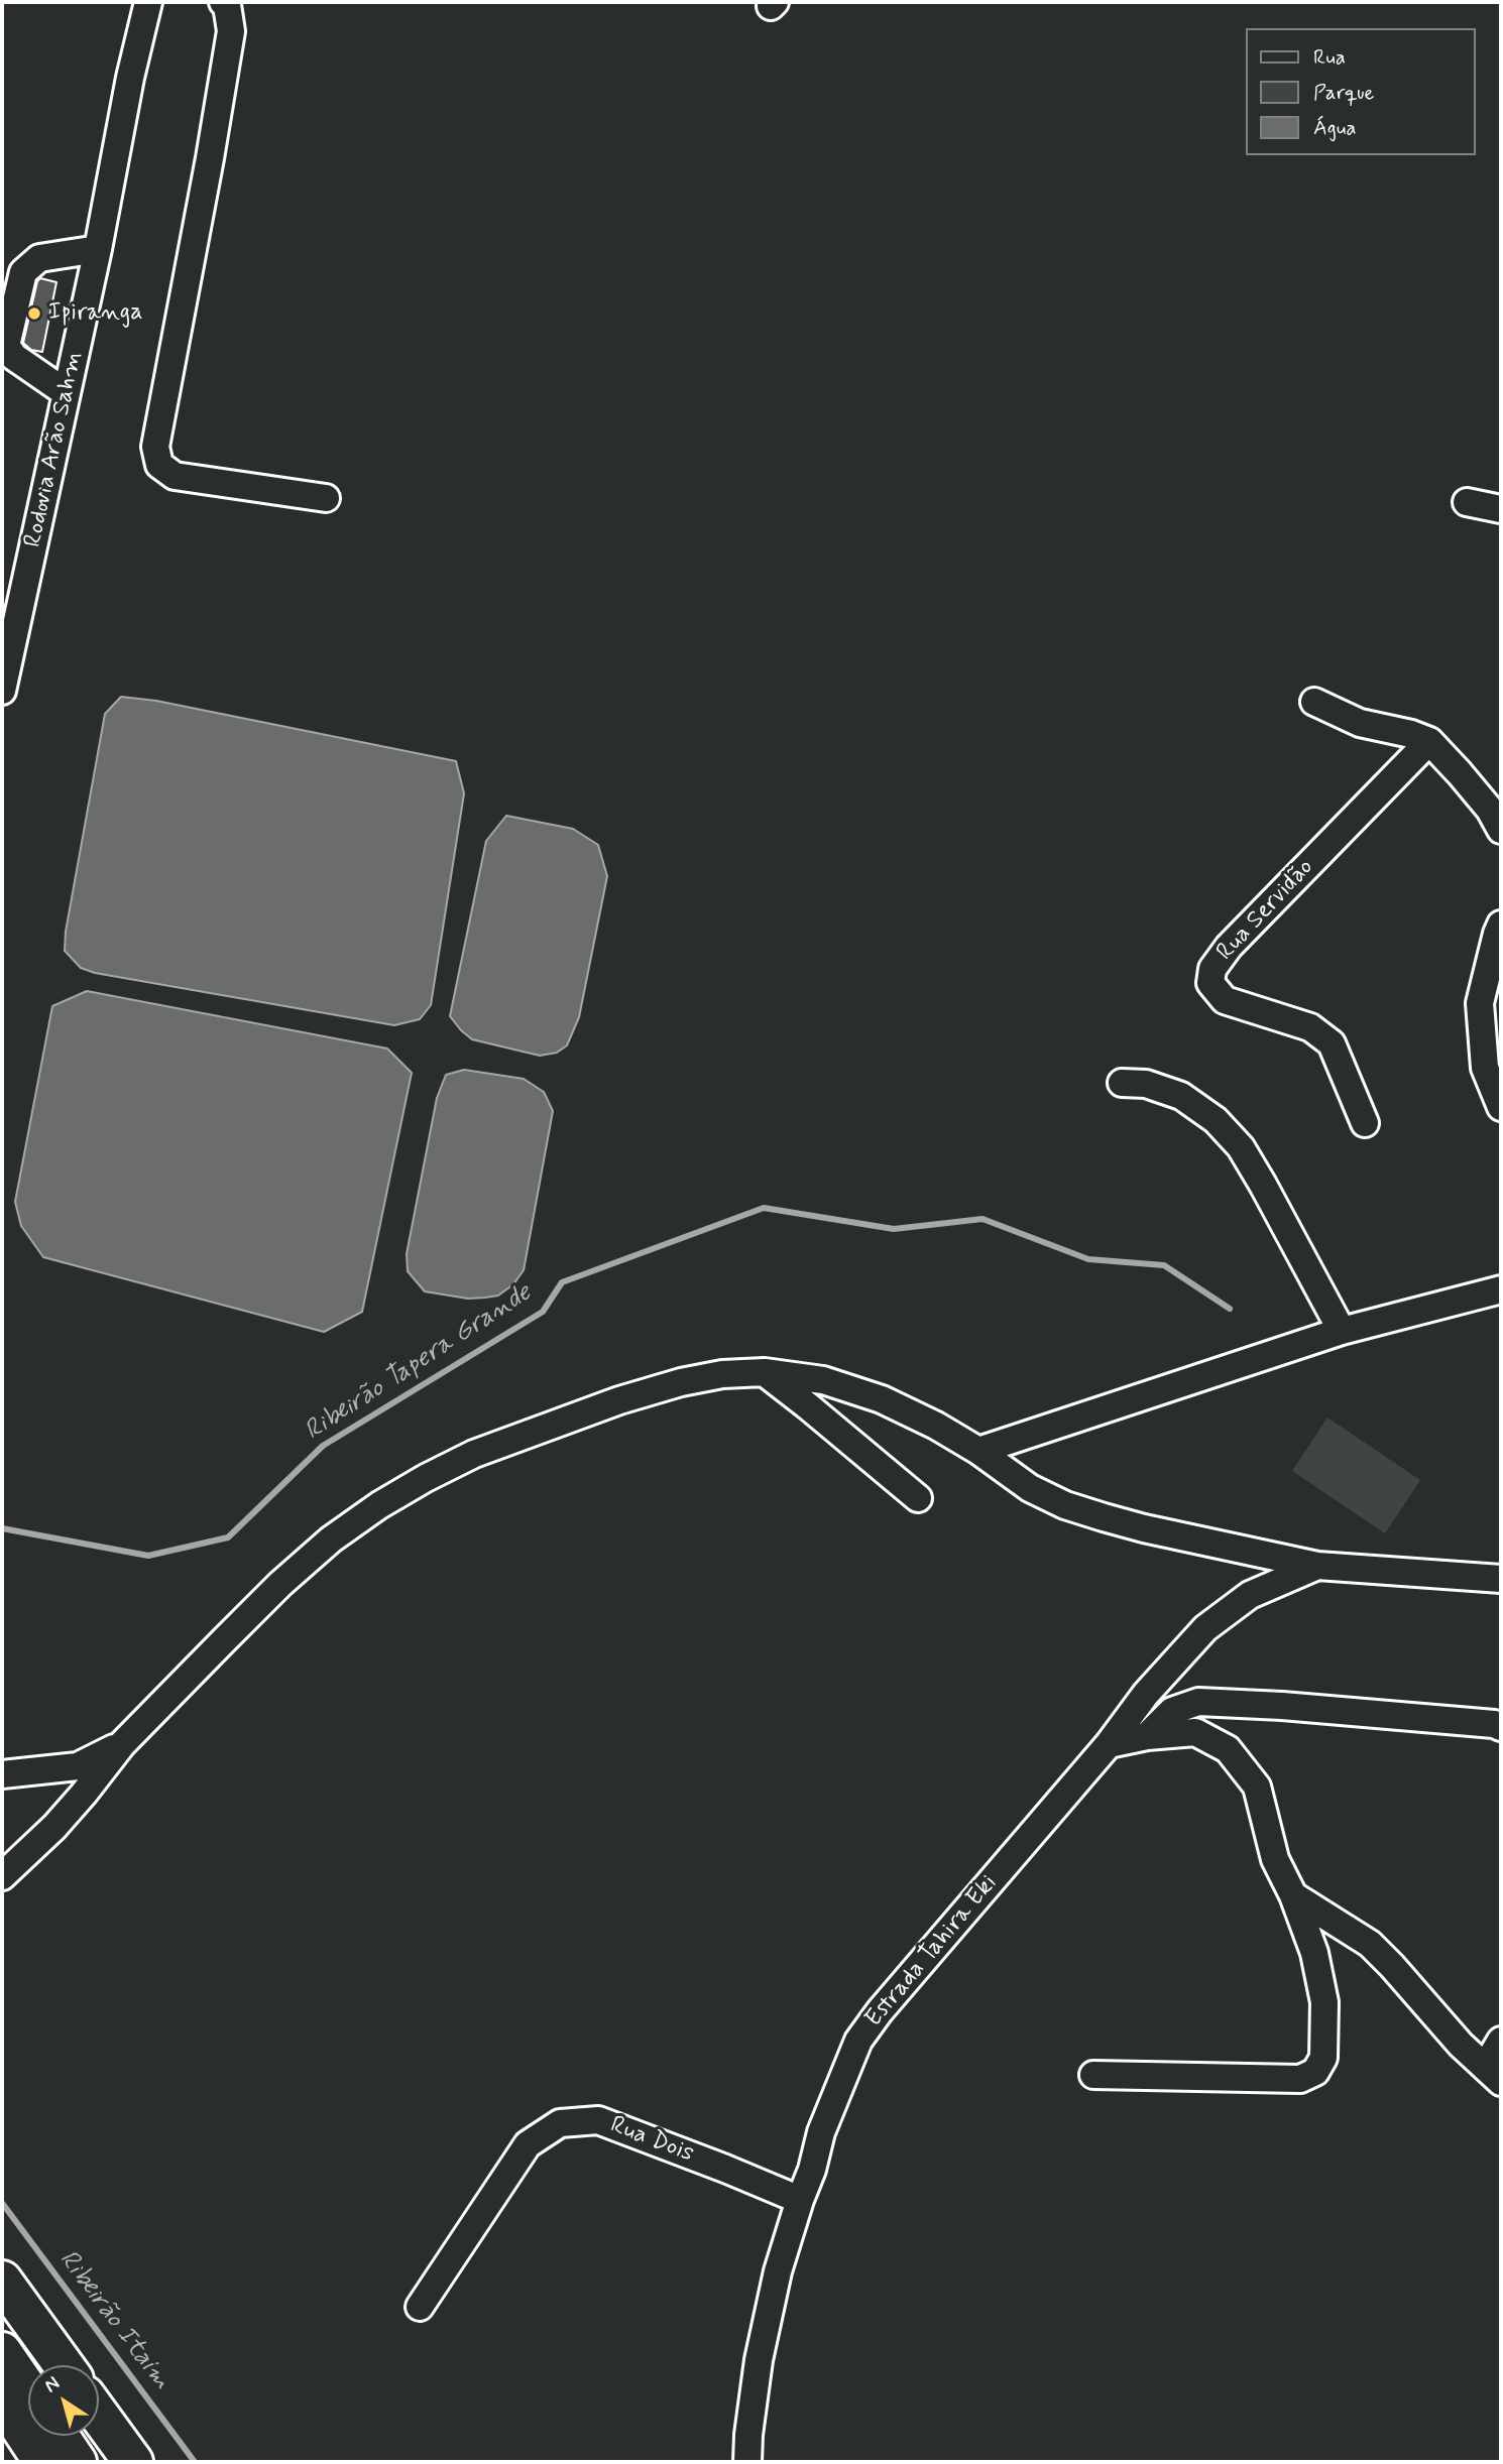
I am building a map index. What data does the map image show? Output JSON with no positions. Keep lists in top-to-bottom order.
{
  "streets": {
    "street": [
      "Rodovia Arão Sahm",
      "Rua Servidão",
      "Estrada Tahira Eki",
      "Rua Dois"
    ]
  },
  "crossings": [
    ["Estrada Tahira Eki", "Rua Dois"]
  ],
  "water": ["Ribeirão Tapera Grande", "Ribeirão Itaim"],
  "places": ["Ipiranga"],
  "legend": ["Rua", "Parque", "Água"],
  "north": "top left"
}
